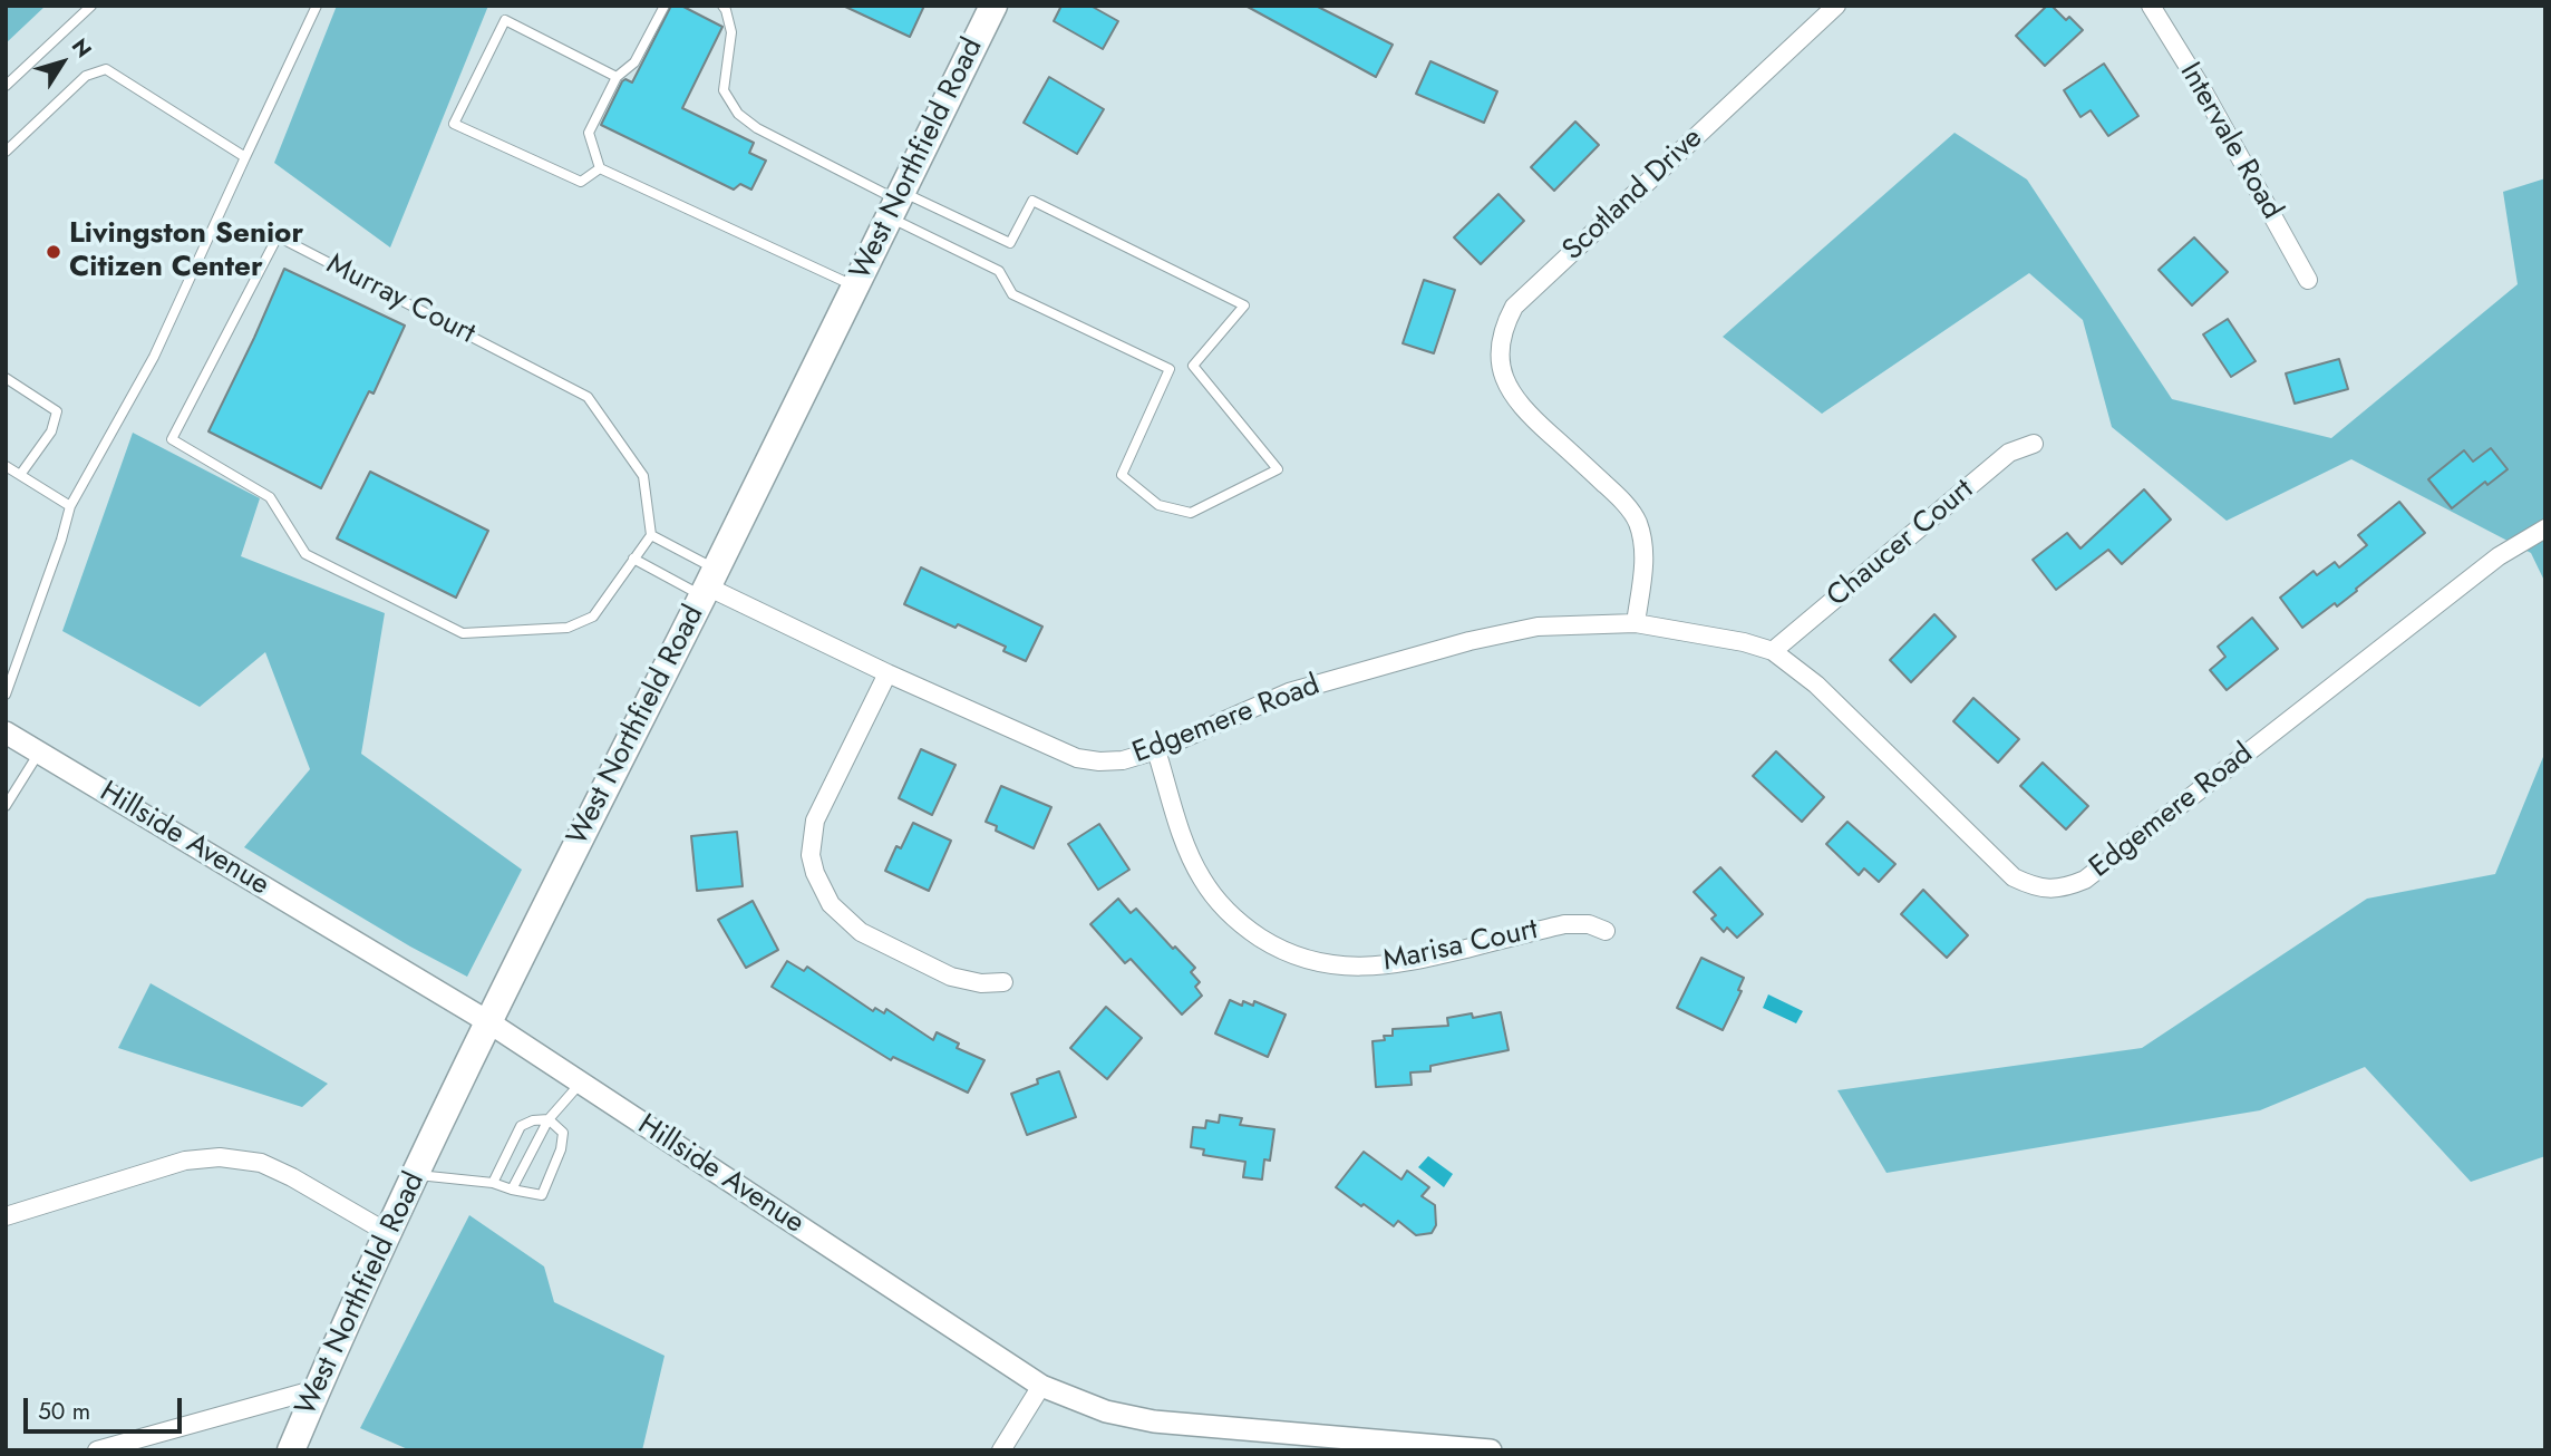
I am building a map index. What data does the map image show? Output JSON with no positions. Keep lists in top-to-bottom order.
{
  "streets": {
    "main road": ["West Northfield Road"],
    "street": [
      "Intervale Road",
      "Scotland Drive",
      "Chaucer Court",
      "Edgemere Road",
      "Hillside Avenue",
      "Marisa Court"
    ],
    "lane": ["Murray Court"]
  },
  "crossings": [
    ["West Northfield Road", "Edgemere Road"],
    ["West Northfield Road", "Hillside Avenue"],
    ["Scotland Drive", "Edgemere Road"],
    ["Chaucer Court", "Edgemere Road"],
    ["Edgemere Road", "Marisa Court"]
  ],
  "places": ["Livingston Senior Citizen Center"],
  "scale_bar": "50 m",
  "north": "top right"
}
